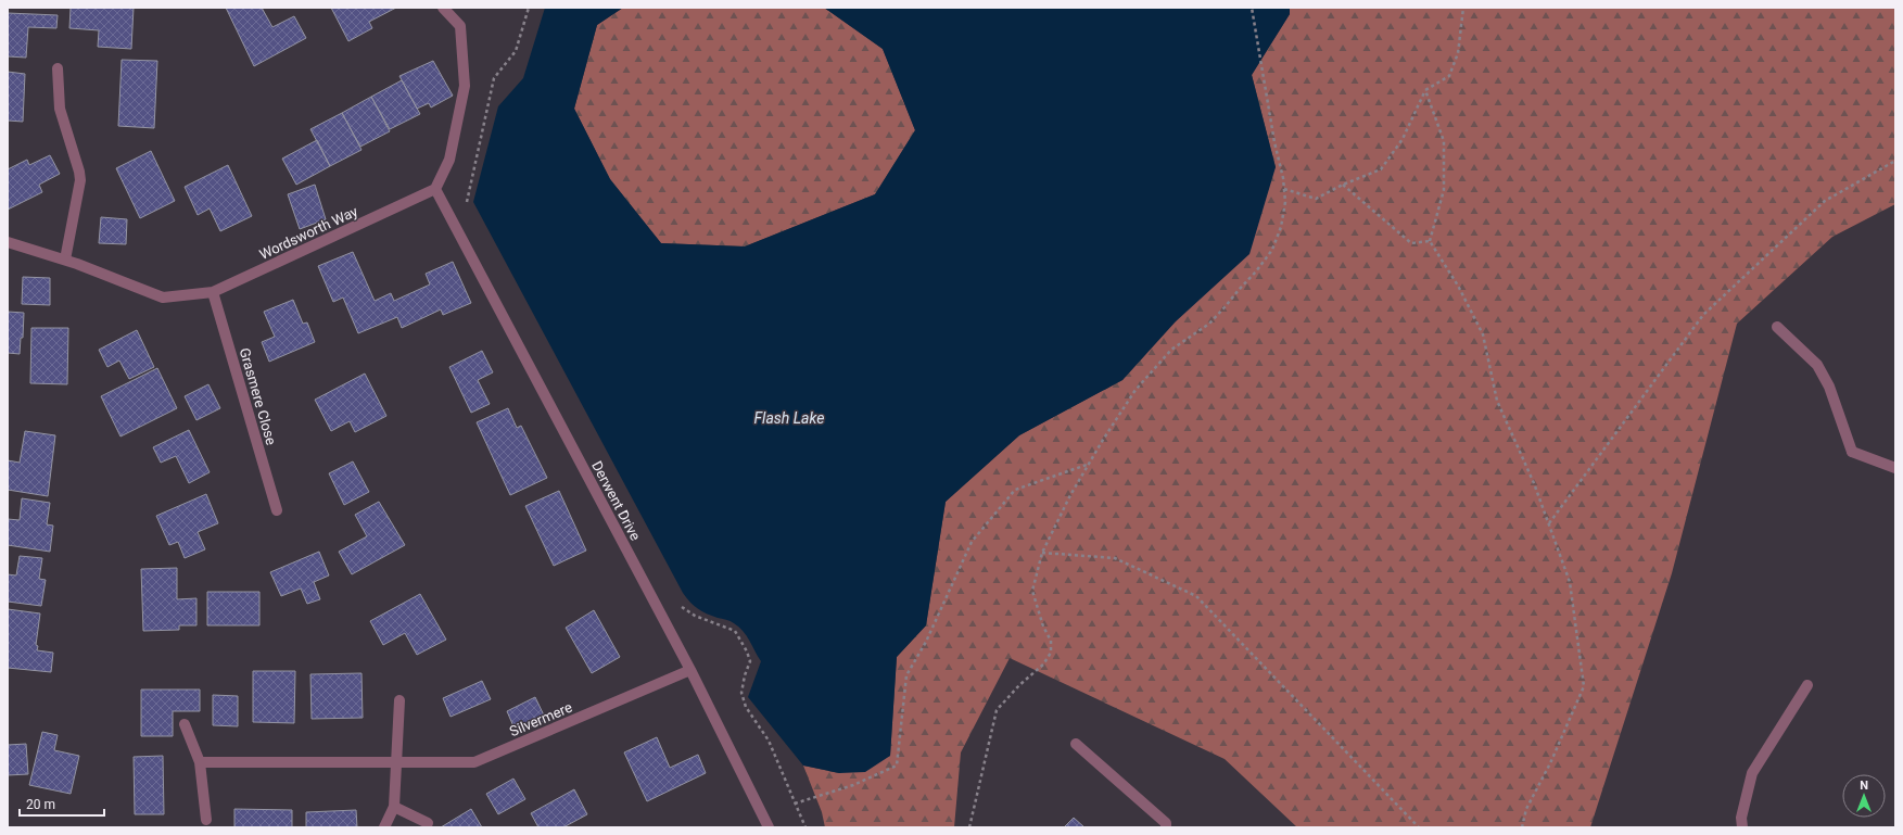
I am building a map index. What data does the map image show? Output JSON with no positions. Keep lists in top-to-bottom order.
{
  "streets": {
    "street": [
      "Wordsworth Way",
      "Grasmere Close",
      "Derwent Drive",
      "Silvermere"
    ]
  },
  "crossings": [
    ["Wordsworth Way", "Grasmere Close"],
    ["Wordsworth Way", "Derwent Drive"],
    ["Derwent Drive", "Silvermere"]
  ],
  "water": ["Flash Lake"],
  "scale_bar": "20 m",
  "north": "top"
}
